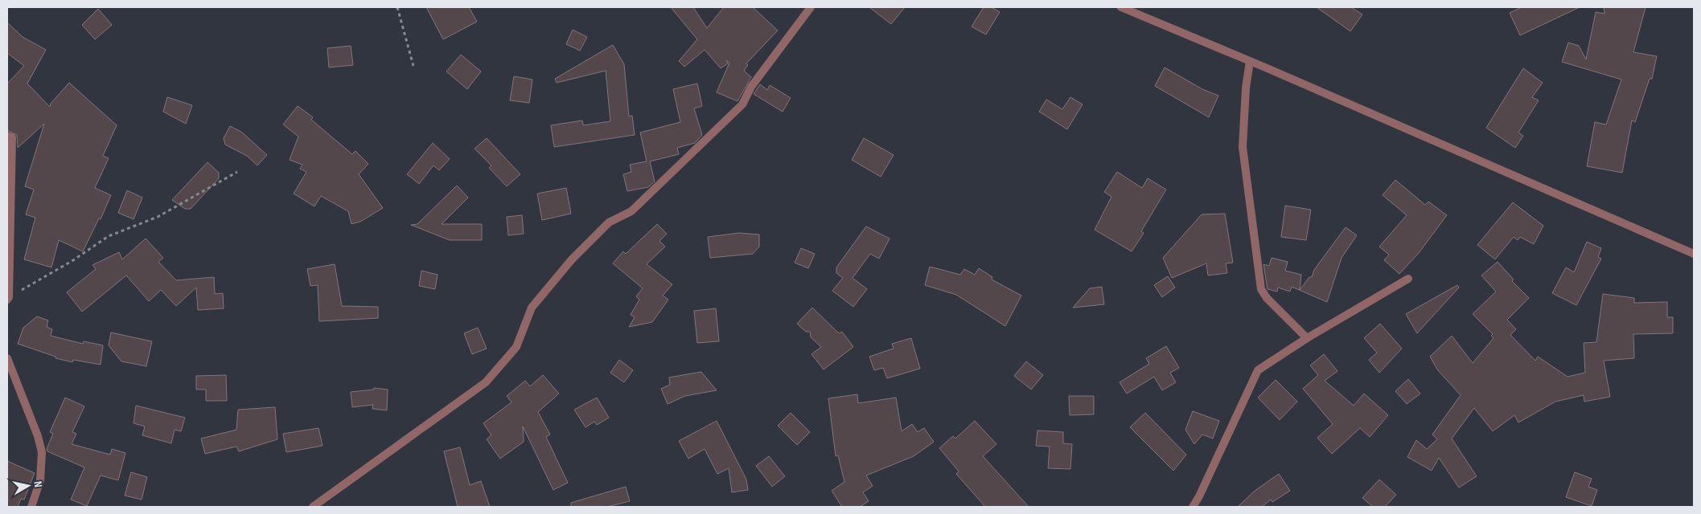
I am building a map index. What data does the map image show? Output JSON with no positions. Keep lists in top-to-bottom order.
{
  "north": "right"
}
